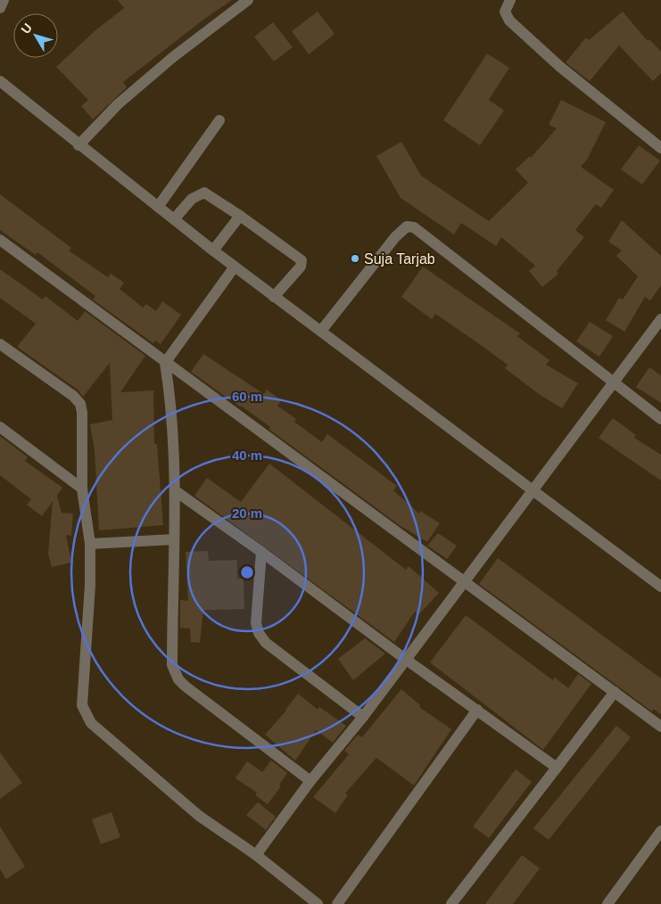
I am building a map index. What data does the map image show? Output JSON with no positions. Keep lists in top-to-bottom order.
{
  "places": ["Suja Tarjab"],
  "north": "top left",
  "rings": ["60 m", "40 m", "20 m"]
}
